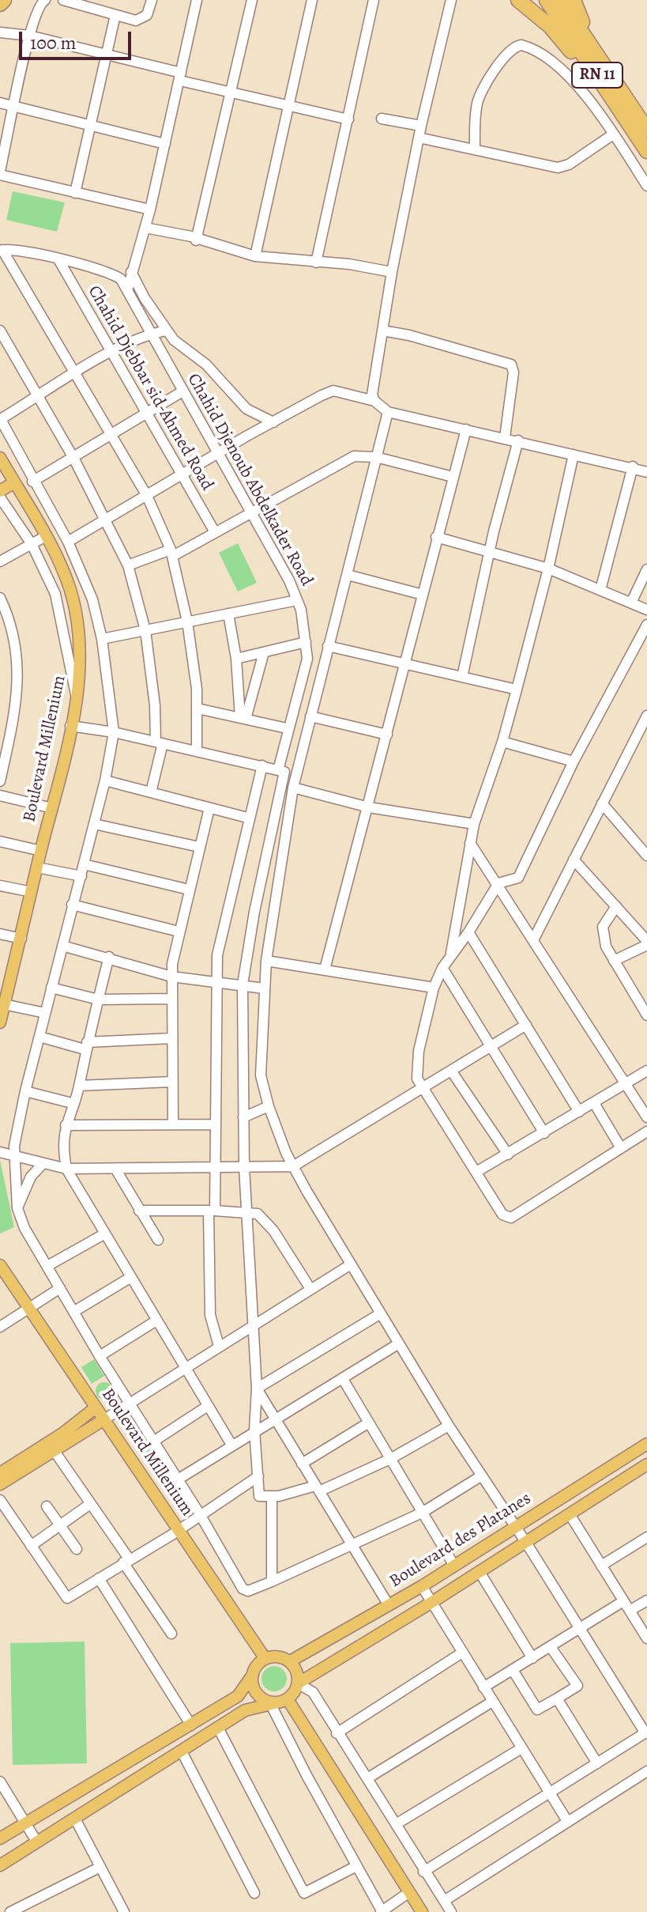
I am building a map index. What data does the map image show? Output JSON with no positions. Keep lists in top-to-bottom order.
{
  "streets": {
    "highway": ["RN 11"],
    "main road": ["Boulevard Millenium", "Boulevard des Platanes"],
    "street": ["Chahid Djebbar sid-Ahmed Road", "Chahid Djenoub Abdelkader Road"]
  },
  "crossings": [
    ["Boulevard Millenium", "Boulevard des Platanes"]
  ],
  "scale_bar": "100 m"
}
